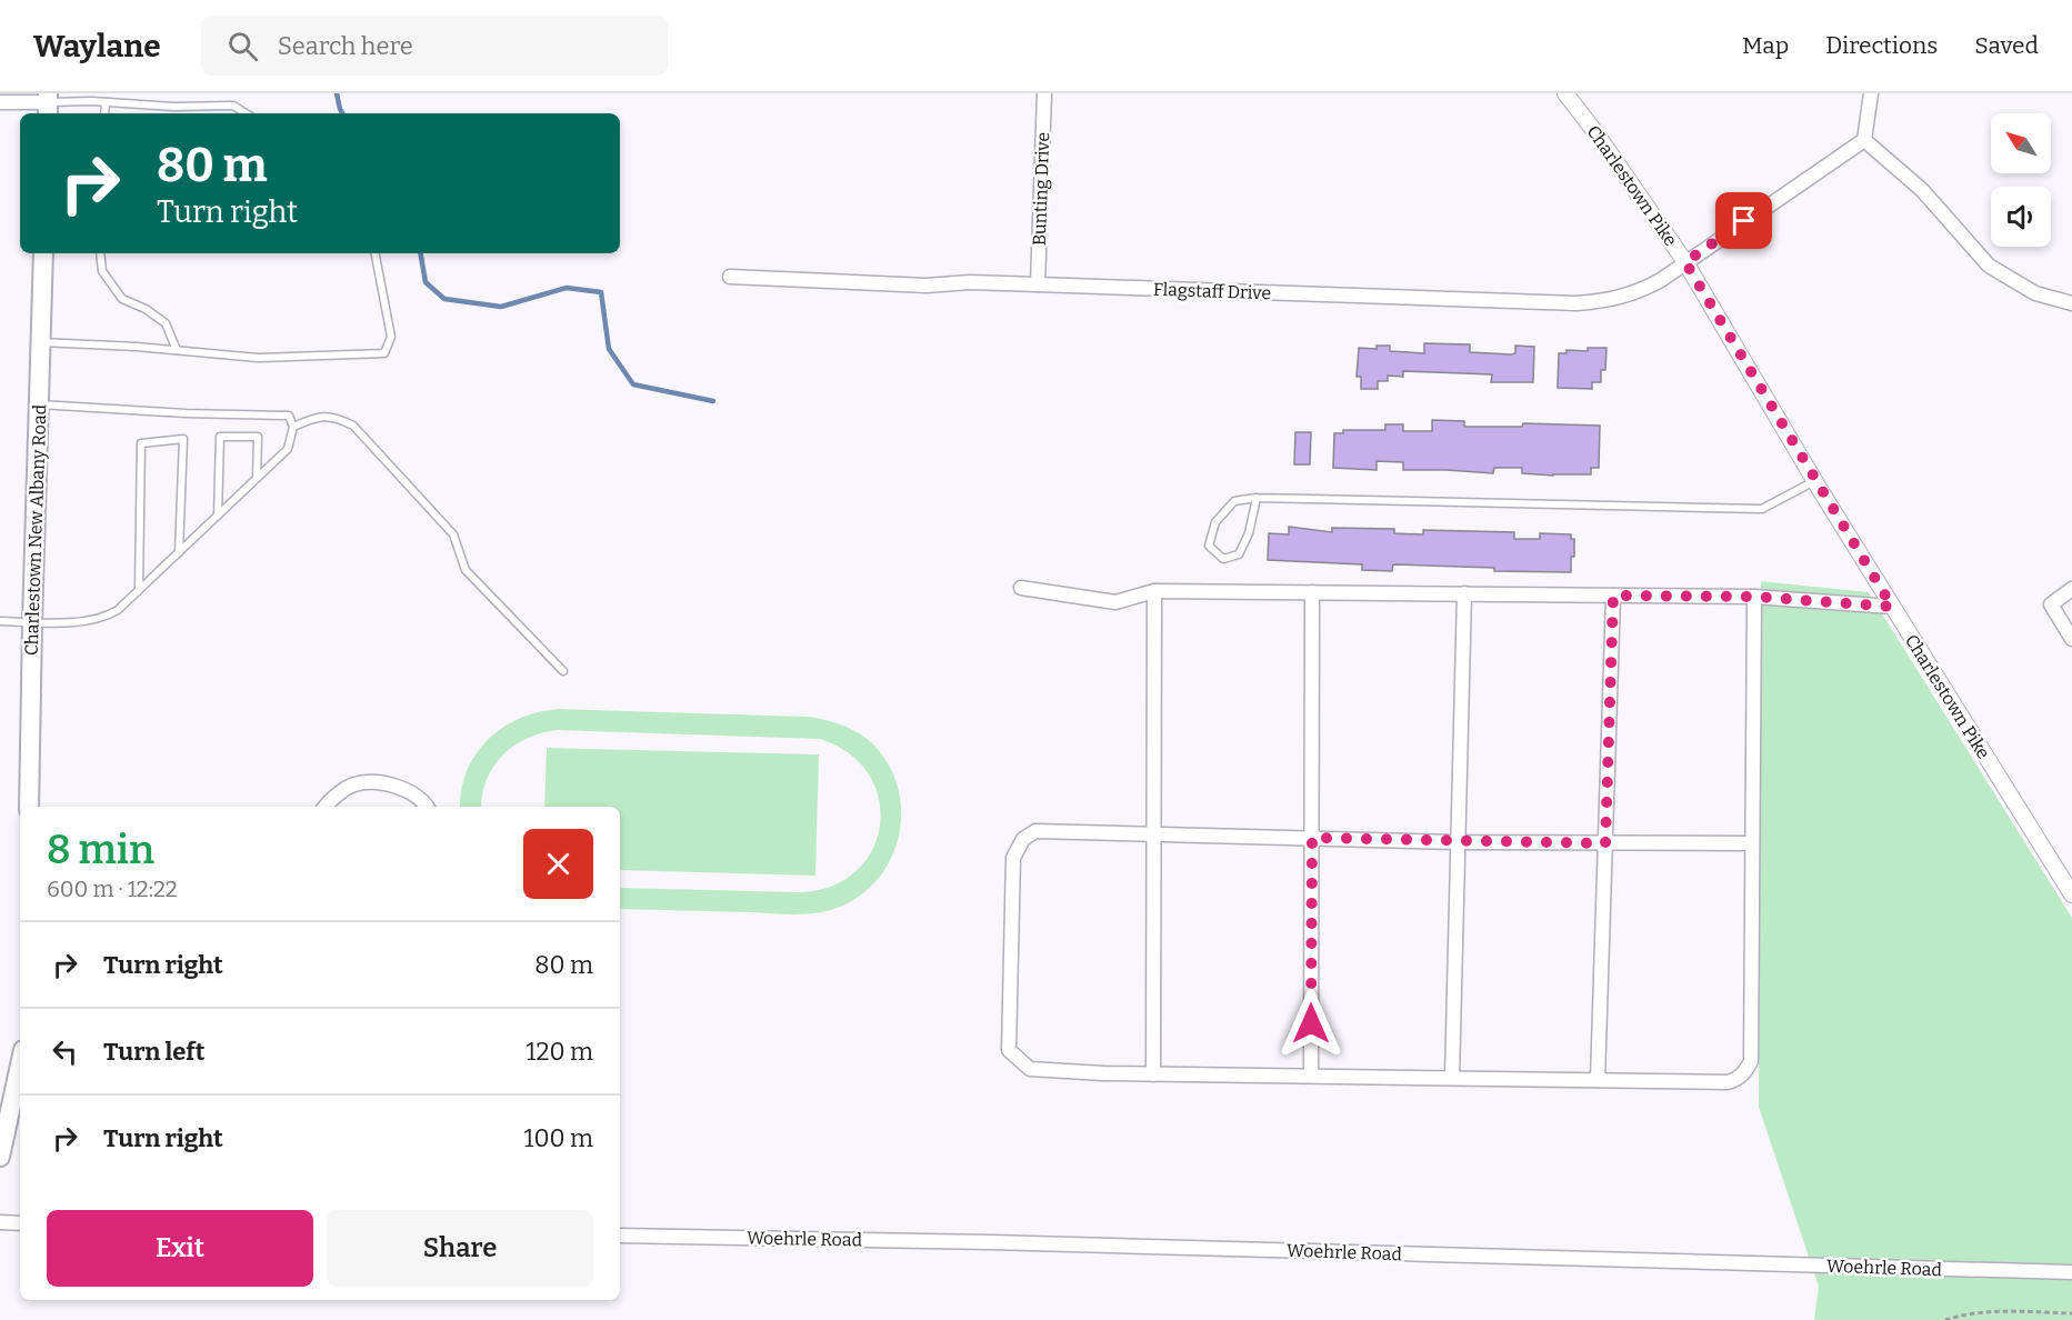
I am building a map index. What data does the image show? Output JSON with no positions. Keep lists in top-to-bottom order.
{
  "streets": {
    "main road": ["Charlestown New Albany Road"],
    "street": [
      "Charlestown Pike",
      "Bunting Drive",
      "Flagstaff Drive",
      "Woehrle Road"
    ]
  },
  "crossings": [
    ["Charlestown Pike", "Flagstaff Drive"],
    ["Bunting Drive", "Flagstaff Drive"]
  ],
  "north": "top left",
  "page": {
    "header": "Waylane",
    "search": "Search here",
    "nav": ["Map", "Directions", "Saved"],
    "turn": ["80 m", "Turn right"],
    "heading": ["8 min", "600 m · 12:22"],
    "list": [
      {
        "name": "Turn right",
        "value": "80 m"
      },
      {
        "name": "Turn left",
        "value": "120 m"
      },
      {
        "name": "Turn right",
        "value": "100 m"
      }
    ],
    "buttons": ["Exit", "Share"]
  }
}
